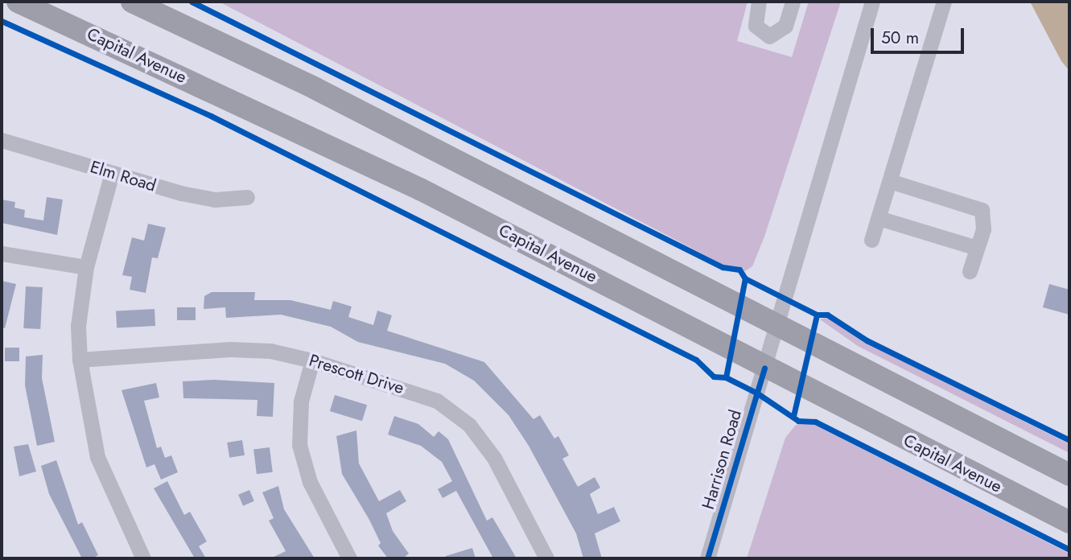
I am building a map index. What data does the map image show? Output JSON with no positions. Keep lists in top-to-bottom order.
{
  "streets": {
    "highway": ["Capital Avenue"],
    "street": ["Elm Road", "Prescott Drive", "Harrison Road"]
  },
  "crossings": [
    ["Capital Avenue", "Harrison Road"]
  ],
  "scale_bar": "50 m"
}
